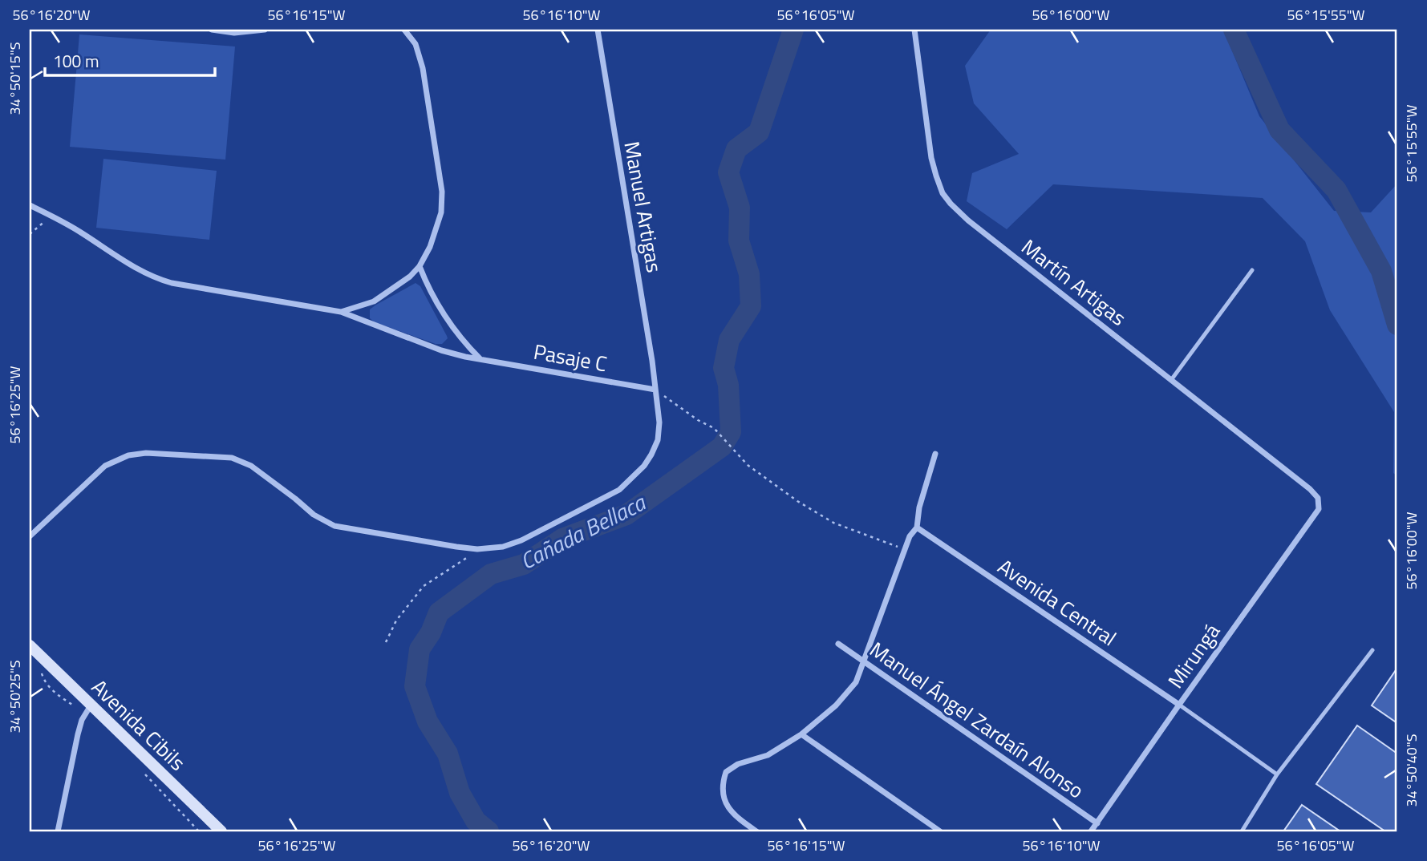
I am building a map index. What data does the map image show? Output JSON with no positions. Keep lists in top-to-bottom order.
{
  "streets": {
    "street": [
      "Manuel Artigas",
      "Martín Artigas",
      "Pasaje C",
      "Avenida Central",
      "Mirungá",
      "Manuel Ángel Zardaín Alonso",
      "Avenida Cibils"
    ]
  },
  "crossings": [
    ["Manuel Artigas", "Pasaje C"],
    ["Martín Artigas", "Mirungá"],
    ["Avenida Central", "Mirungá"],
    ["Mirungá", "Manuel Ángel Zardaín Alonso"]
  ],
  "water": ["Cañada Bellaca"],
  "scale_bar": "100 m",
  "coordinates": [
    "56°16'20\"W",
    "56°16'15\"W",
    "56°16'10\"W",
    "56°16'05\"W",
    "56°16'00\"W",
    "56°15'55\"W",
    "34°50'15\"S",
    "56°16'25\"W",
    "34°50'25\"S",
    "34°50'40\"S"
  ]
}
